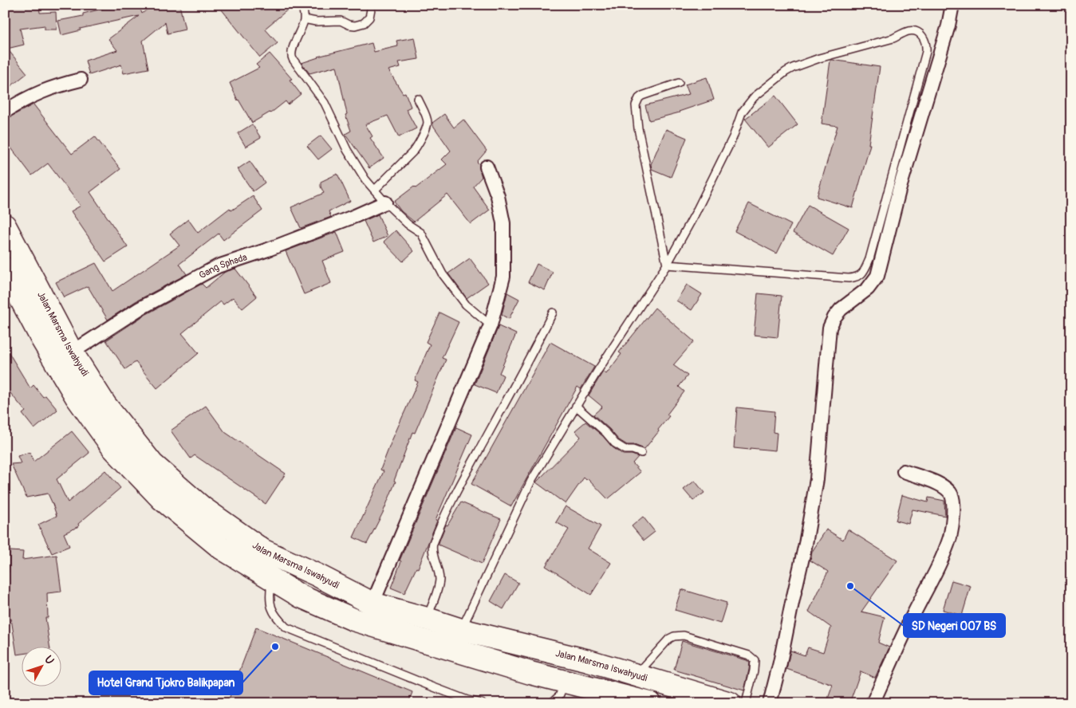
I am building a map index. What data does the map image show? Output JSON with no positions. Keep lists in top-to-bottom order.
{
  "streets": {
    "highway": ["Jalan Marsma Iswahyudi"],
    "street": ["Gang Sphada"]
  },
  "crossings": [
    ["Gang Sphada", "Jalan Marsma Iswahyudi"]
  ],
  "places": ["SD Negeri 007 BS", "Hotel Grand Tjokro Balikpapan"],
  "north": "top right"
}
